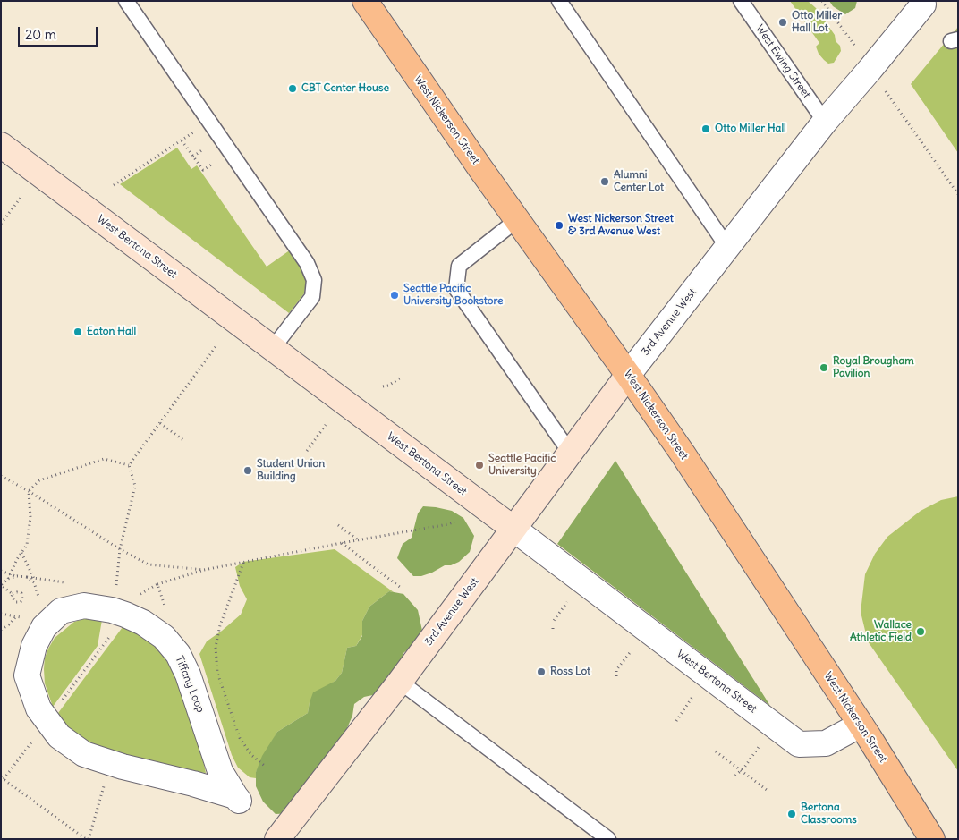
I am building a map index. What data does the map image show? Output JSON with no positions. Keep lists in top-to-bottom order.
{
  "streets": {
    "main road": ["West Nickerson Street"],
    "street": ["West Bertona Street", "3rd Avenue West", "Tiffany Loop"],
    "lane": ["West Ewing Street"]
  },
  "crossings": [
    ["West Ewing Street", "3rd Avenue West"],
    ["West Nickerson Street", "West Bertona Street"],
    ["West Nickerson Street", "3rd Avenue West"],
    ["West Bertona Street", "3rd Avenue West"]
  ],
  "places": [
    "Otto Miller Hall Lot",
    "CBT Center House",
    "Otto Miller Hall",
    "Alumni Center Lot",
    "West Nickerson Street & 3rd Avenue West",
    "Seattle Pacific University Bookstore",
    "Eaton Hall",
    "Royal Brougham Pavilion",
    "Seattle Pacific University",
    "Student Union Building",
    "Wallace Athletic Field",
    "Ross Lot",
    "Bertona Classrooms"
  ],
  "scale_bar": "20 m"
}
